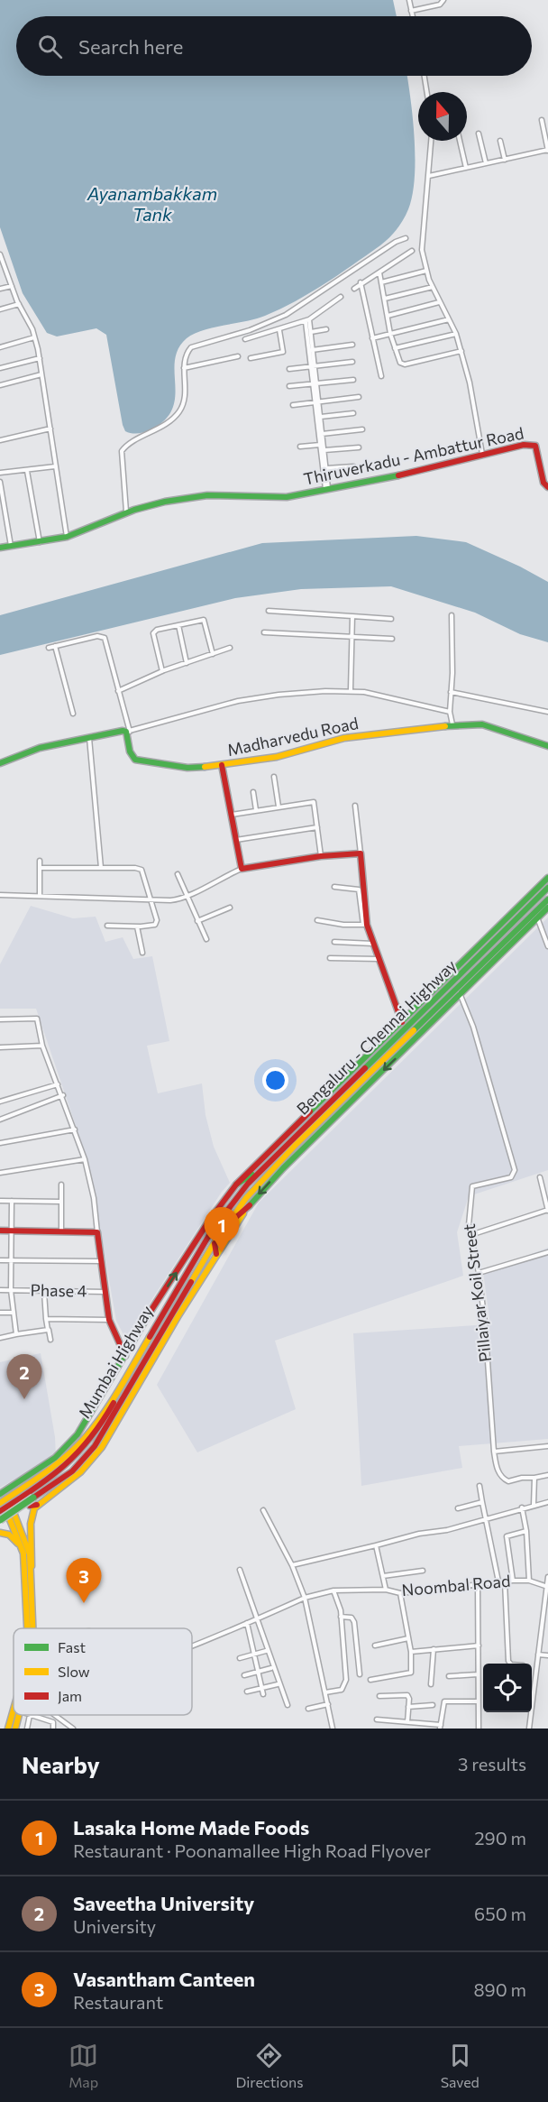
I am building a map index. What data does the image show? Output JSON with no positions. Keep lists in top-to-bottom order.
{
  "streets": {
    "main road": [
      "Thiruverkadu - Ambattur Road",
      "Madharvedu Road",
      "Bengaluru - Chennai Highway",
      "Mumbai Highway"
    ],
    "street": ["Phase 4", "Pillaiyar Koil Street", "Noombal Road"]
  },
  "crossings": [
    ["Bengaluru - Chennai Highway", "Pillaiyar Koil Street"],
    ["Bengaluru - Chennai Highway", "Mumbai Highway"]
  ],
  "water": ["Ayanambakkam Tank"],
  "legend": ["Fast", "Slow", "Jam"],
  "north": "top",
  "page": {
    "search": "Search here",
    "pins": ["1", "2", "3"],
    "heading": ["Nearby", "3 results"],
    "list": [
      {
        "mark": "1",
        "name": "Lasaka Home Made Foods",
        "note": "Restaurant · Poonamallee High Road Flyover",
        "value": "290 m"
      },
      {
        "mark": "2",
        "name": "Saveetha University",
        "note": "University",
        "value": "650 m"
      },
      {
        "mark": "3",
        "name": "Vasantham Canteen",
        "note": "Restaurant",
        "value": "890 m"
      }
    ],
    "nav": ["Map", "Directions", "Saved"]
  }
}
